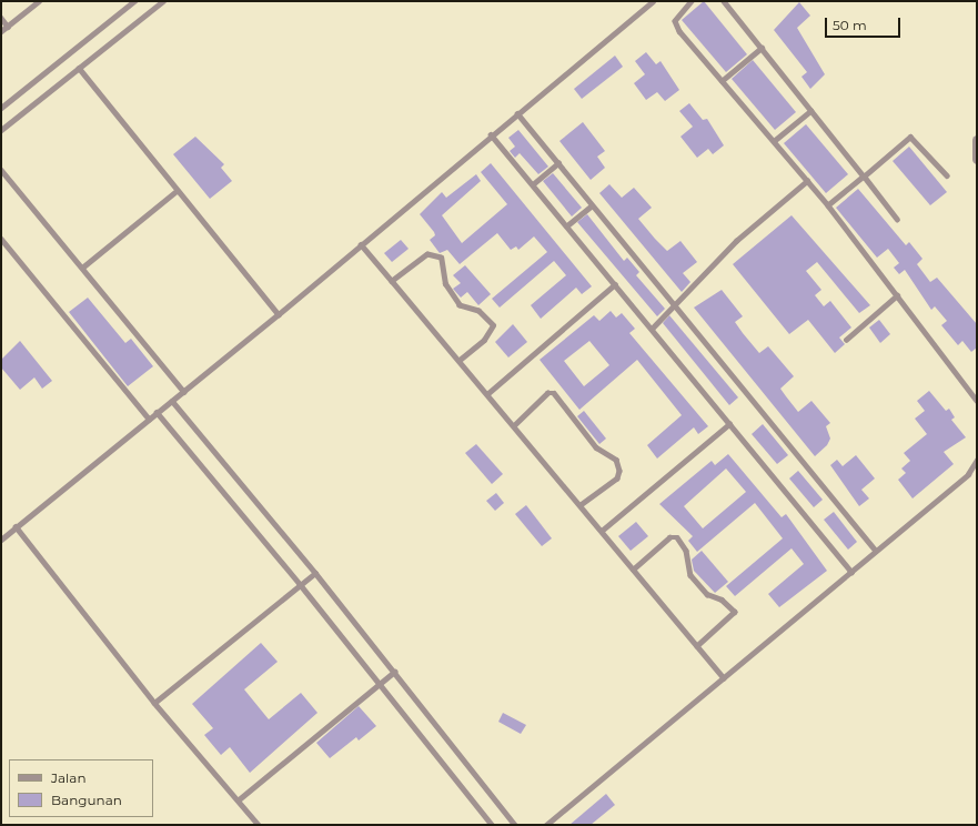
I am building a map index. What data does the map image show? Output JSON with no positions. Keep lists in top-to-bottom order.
{
  "legend": ["Jalan", "Bangunan"],
  "scale_bar": "50 m"
}
